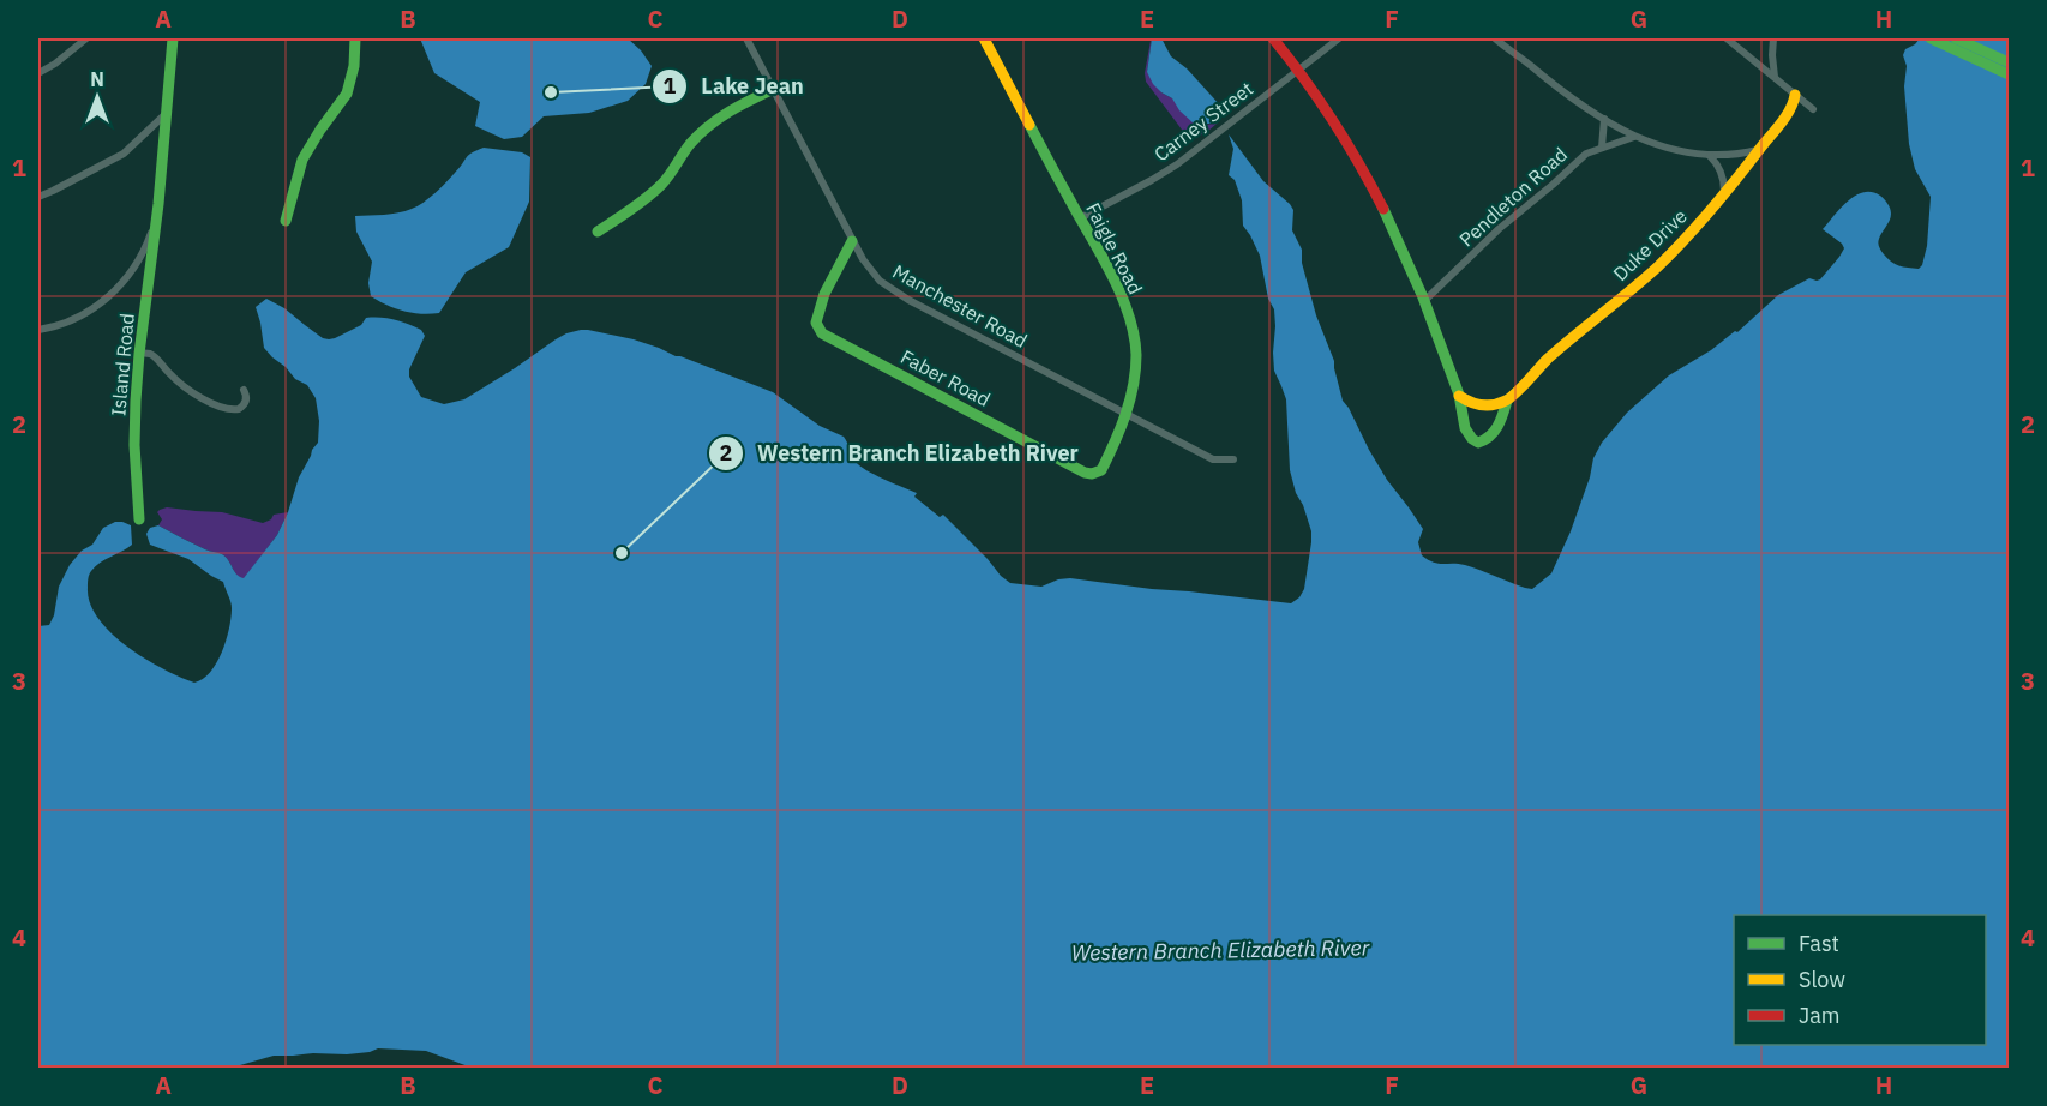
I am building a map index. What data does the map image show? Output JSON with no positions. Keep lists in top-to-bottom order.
{
  "streets": {
    "street": [
      "Carney Street",
      "Pendleton Road",
      "Duke Drive",
      "Faigle Road",
      "Manchester Road",
      "Island Road",
      "Faber Road"
    ]
  },
  "crossings": [
    ["Carney Street", "Duke Drive"],
    ["Carney Street", "Faigle Road"],
    ["Pendleton Road", "Duke Drive"],
    ["Faigle Road", "Manchester Road"],
    ["Faigle Road", "Faber Road"],
    ["Manchester Road", "Faber Road"]
  ],
  "water": ["Western Branch Elizabeth River"],
  "places": ["Lake Jean", "Western Branch Elizabeth River"],
  "legend": ["Fast", "Slow", "Jam"],
  "north": "top",
  "grid": {
    "columns": [
      "A",
      "B",
      "C",
      "D",
      "E",
      "F",
      "G",
      "H"
    ],
    "rows": [
      "1",
      "2",
      "3",
      "4"
    ]
  }
}
